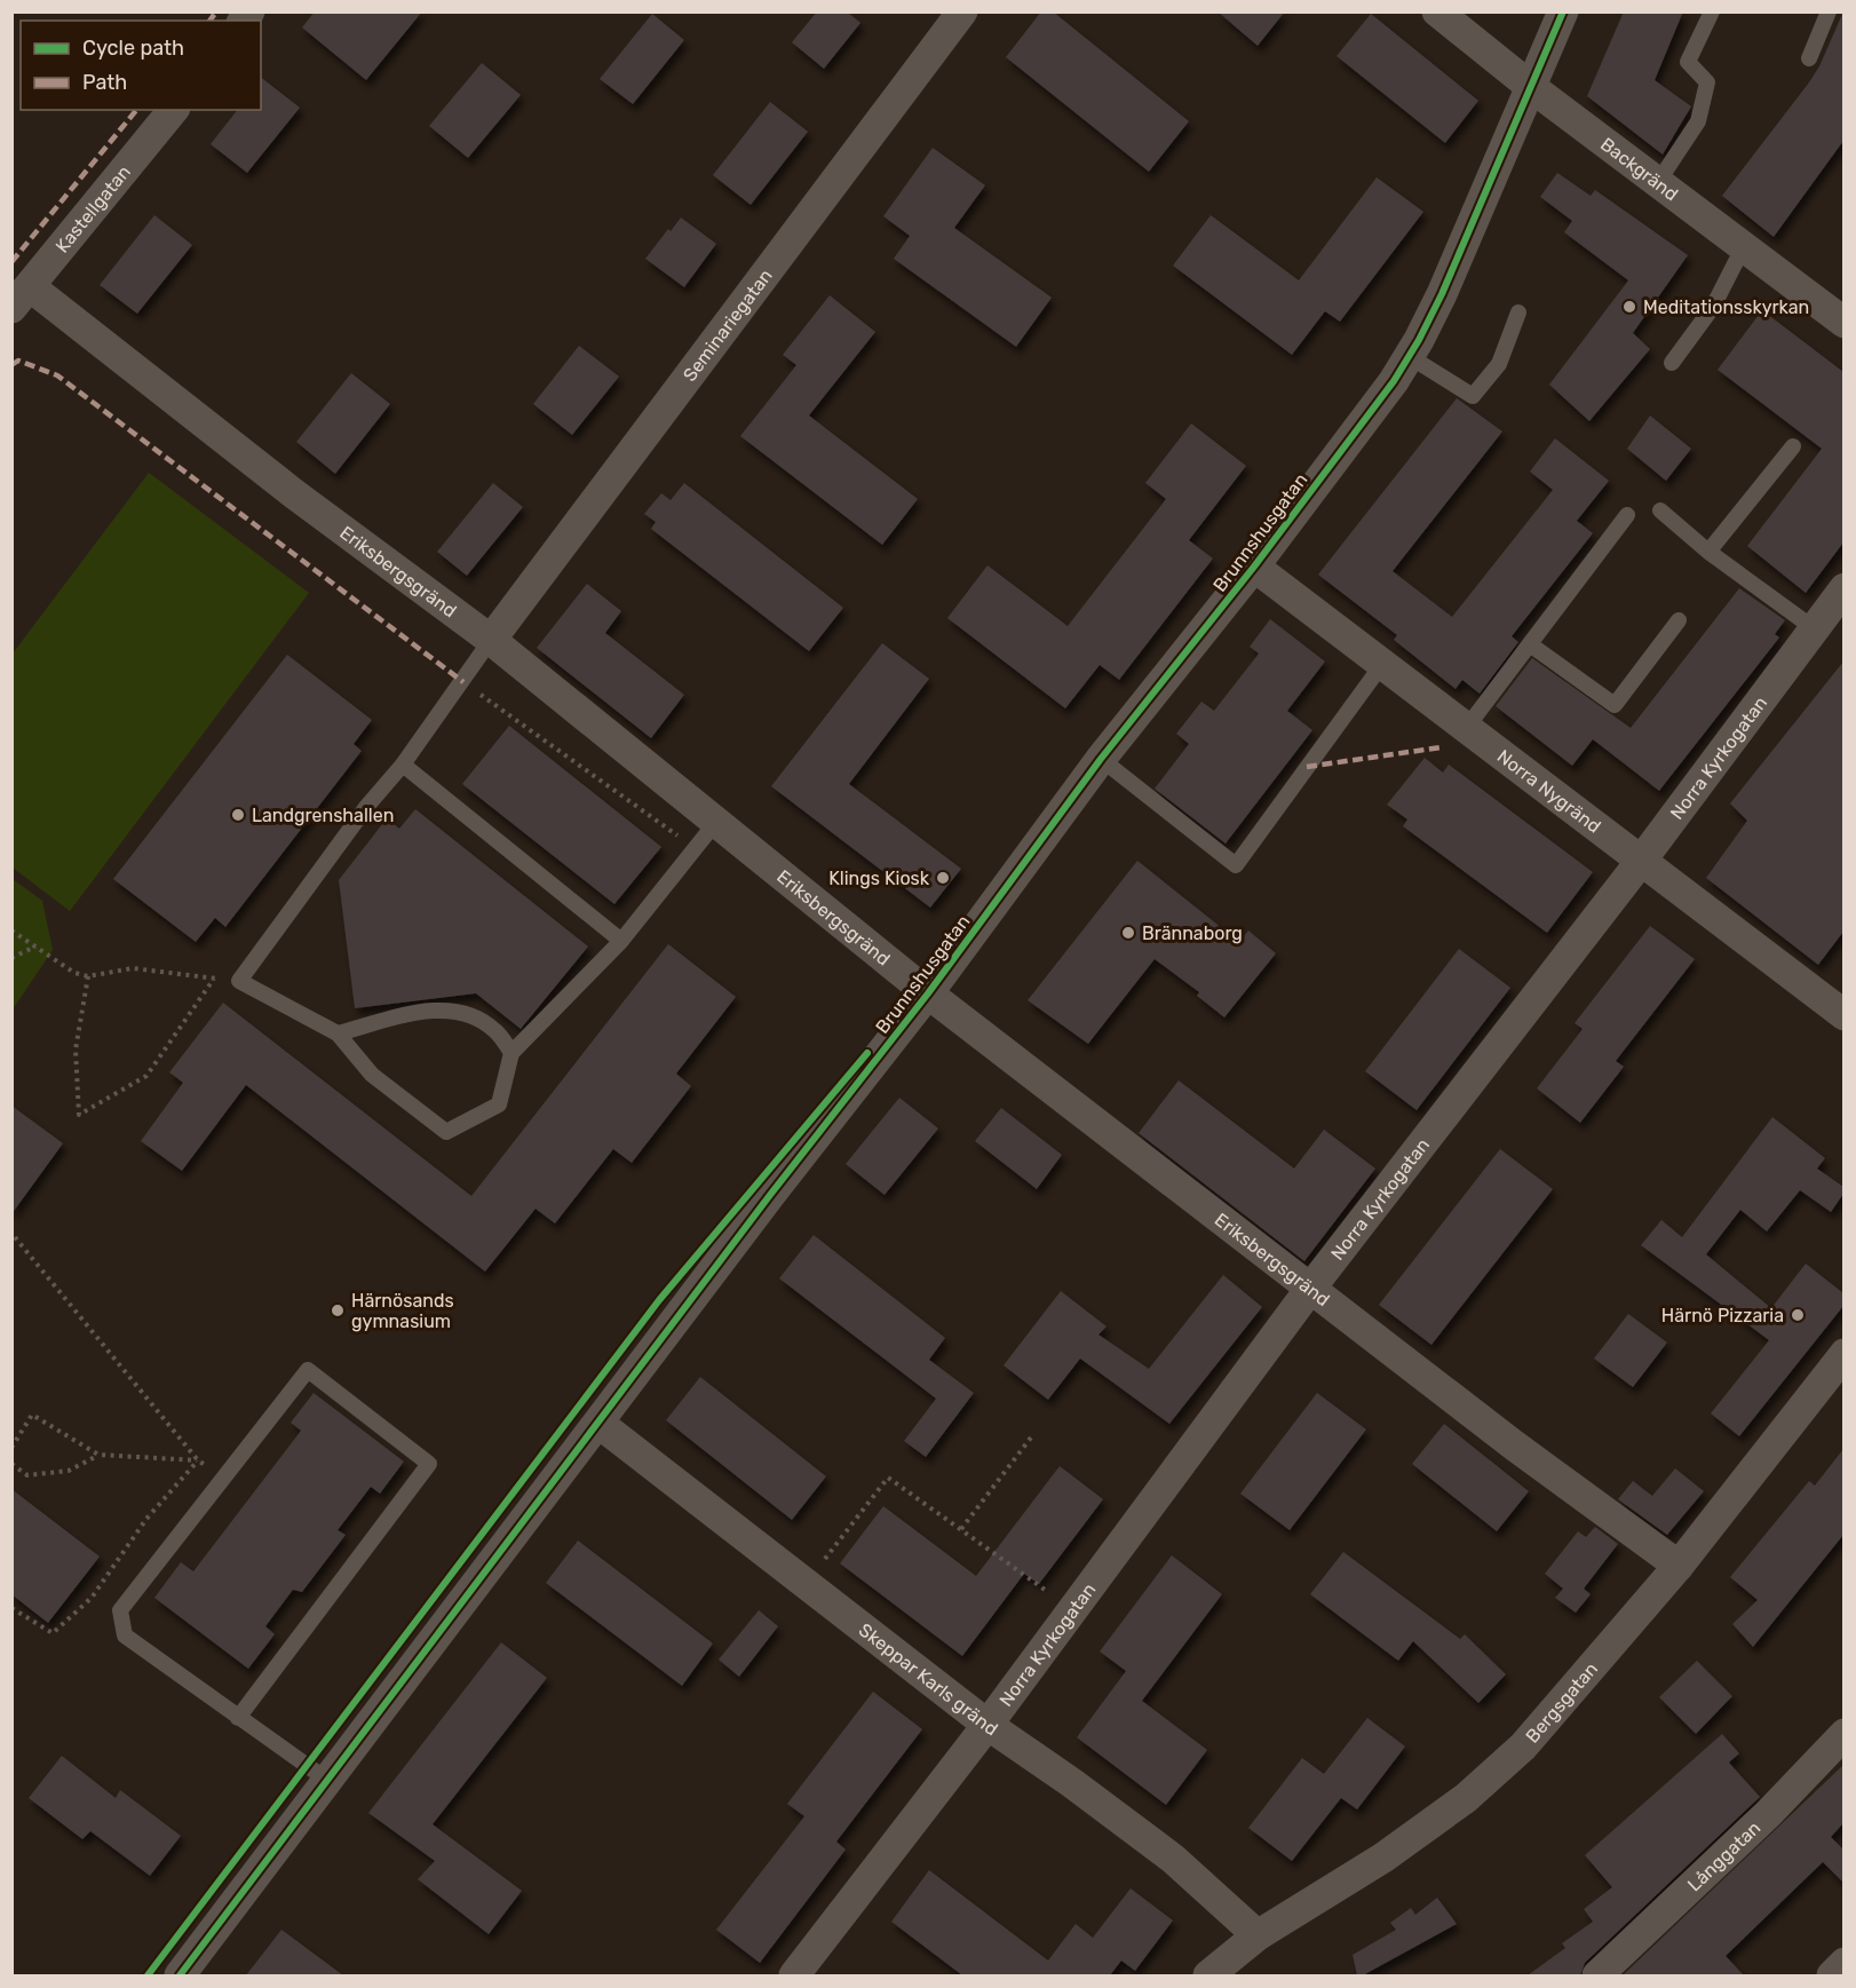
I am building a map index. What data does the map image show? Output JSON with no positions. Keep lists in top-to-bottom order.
{
  "streets": {
    "street": [
      "Backgränd",
      "Kastellgatan",
      "Seminariegatan",
      "Brunnshusgatan",
      "Eriksbergsgränd",
      "Norra Kyrkogatan",
      "Norra Nygränd",
      "Skeppar Karls gränd",
      "Bergsgatan",
      "Långgatan"
    ]
  },
  "crossings": [
    ["Backgränd", "Brunnshusgatan"],
    ["Kastellgatan", "Eriksbergsgränd"],
    ["Seminariegatan", "Eriksbergsgränd"],
    ["Brunnshusgatan", "Eriksbergsgränd"],
    ["Brunnshusgatan", "Norra Nygränd"],
    ["Brunnshusgatan", "Skeppar Karls gränd"],
    ["Eriksbergsgränd", "Norra Kyrkogatan"],
    ["Eriksbergsgränd", "Bergsgatan"],
    ["Norra Kyrkogatan", "Norra Nygränd"],
    ["Norra Kyrkogatan", "Skeppar Karls gränd"],
    ["Skeppar Karls gränd", "Bergsgatan"]
  ],
  "places": [
    "Meditationsskyrkan",
    "Landgrenshallen",
    "Klings Kiosk",
    "Brännaborg",
    "Härnösands gymnasium",
    "Härnö Pizzaria"
  ],
  "legend": ["Cycle path", "Path"]
}
